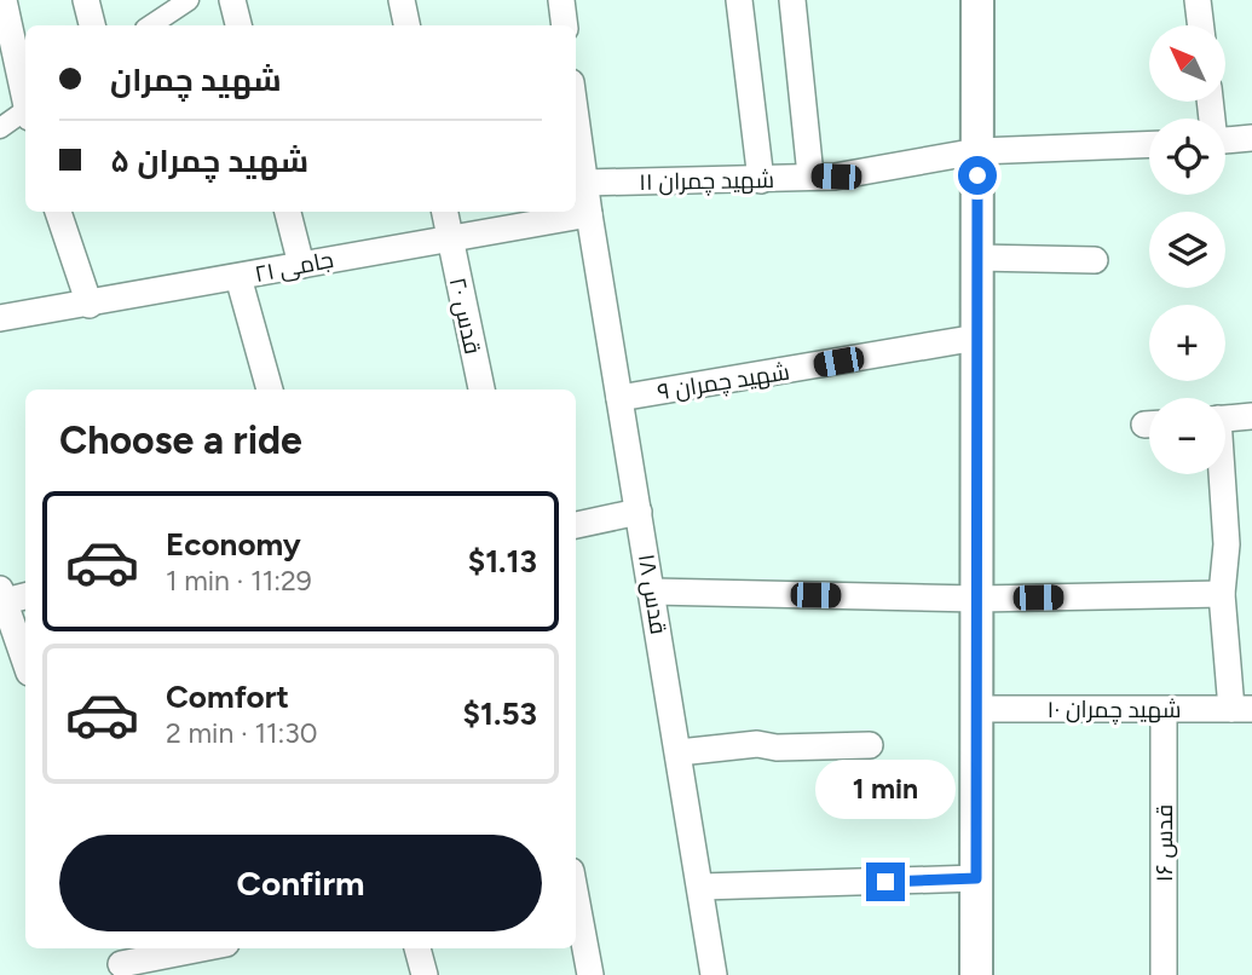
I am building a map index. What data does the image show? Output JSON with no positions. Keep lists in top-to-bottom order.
{
  "streets": {
    "street": [
      "شهید چمران ۱۱",
      "جامی ۲۱",
      "قدس ۲۰",
      "شهید چمران ۹",
      "قدس ۱۸",
      "شهید چمران ۱۰",
      "قدس ۱۶"
    ]
  },
  "crossings": [
    ["شهید چمران ۱۱", "قدس ۱۸"],
    ["جامی ۲۱", "قدس ۲۰"],
    ["جامی ۲۱", "قدس ۱۸"],
    ["شهید چمران ۹", "قدس ۱۸"],
    ["شهید چمران ۱۰", "قدس ۱۶"]
  ],
  "north": "top left",
  "page": {
    "map_buttons": ["+", "−"],
    "banner": ["شهید چمران", "شهید چمران ۵"],
    "heading": "Choose a ride",
    "list": [
      {
        "name": "Economy",
        "note": "1 min · 11:29",
        "value": "$1.13"
      },
      {
        "name": "Comfort",
        "note": "2 min · 11:30",
        "value": "$1.53"
      }
    ],
    "bubble": "1 min",
    "buttons": "Confirm"
  }
}
